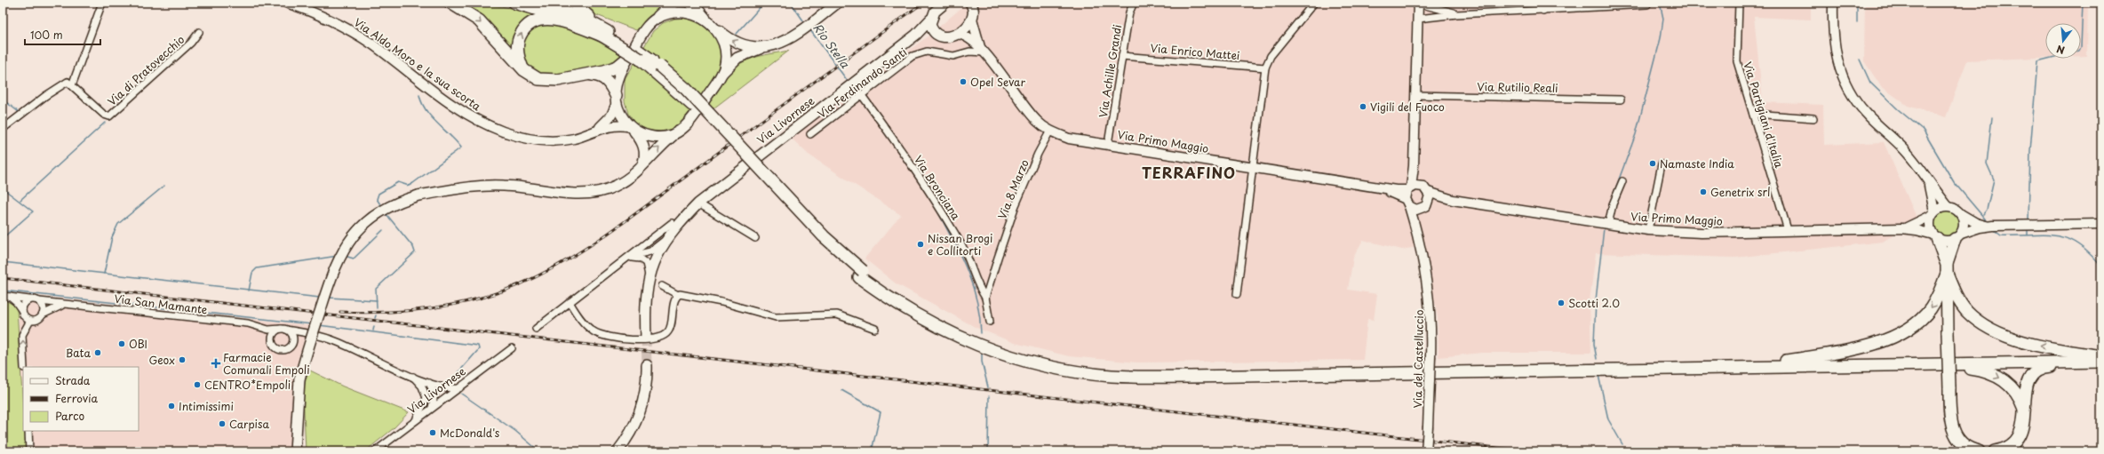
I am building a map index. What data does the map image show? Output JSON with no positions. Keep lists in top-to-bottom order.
{
  "streets": {
    "main road": [
      "Via Aldo Moro e la sua scorta",
      "Via Livornese",
      "Via Primo Maggio",
      "Via del Castelluccio"
    ],
    "street": [
      "Via Enrico Mattei",
      "Via di Pratovecchio",
      "Via Achille Grandi",
      "Via Ferdinando Santi",
      "Via Rutilio Reali",
      "Via Partigiani d'Italia",
      "Via Bronciana",
      "Via 8 Marzo",
      "Via San Mamante"
    ]
  },
  "crossings": [
    ["Via Enrico Mattei", "Via Achille Grandi"],
    ["Via Achille Grandi", "Via Primo Maggio"],
    ["Via Ferdinando Santi", "Via Primo Maggio"],
    ["Via Ferdinando Santi", "Via Bronciana"],
    ["Via Partigiani d'Italia", "Via Primo Maggio"],
    ["Via Primo Maggio", "Via 8 Marzo"],
    ["Via Primo Maggio", "Via del Castelluccio"],
    ["Via Bronciana", "Via 8 Marzo"]
  ],
  "districts": ["TERRAFINO"],
  "water": ["Rio Stella"],
  "places": {
    "other": [
      "Opel Sevar",
      "Vigili del Fuoco",
      "Namaste India",
      "Genetrix srl",
      "Nissan Brogi e Collitorti",
      "Scotti 2.0",
      "OBI",
      "Bata",
      "Geox",
      "CENTRO*Empoli",
      "Intimissimi",
      "Carpisa",
      "McDonald's"
    ],
    "health": ["Farmacie Comunali Empoli"]
  },
  "legend": ["Strada", "Ferrovia", "Parco"],
  "scale_bar": "100 m",
  "north": "bottom"
}
